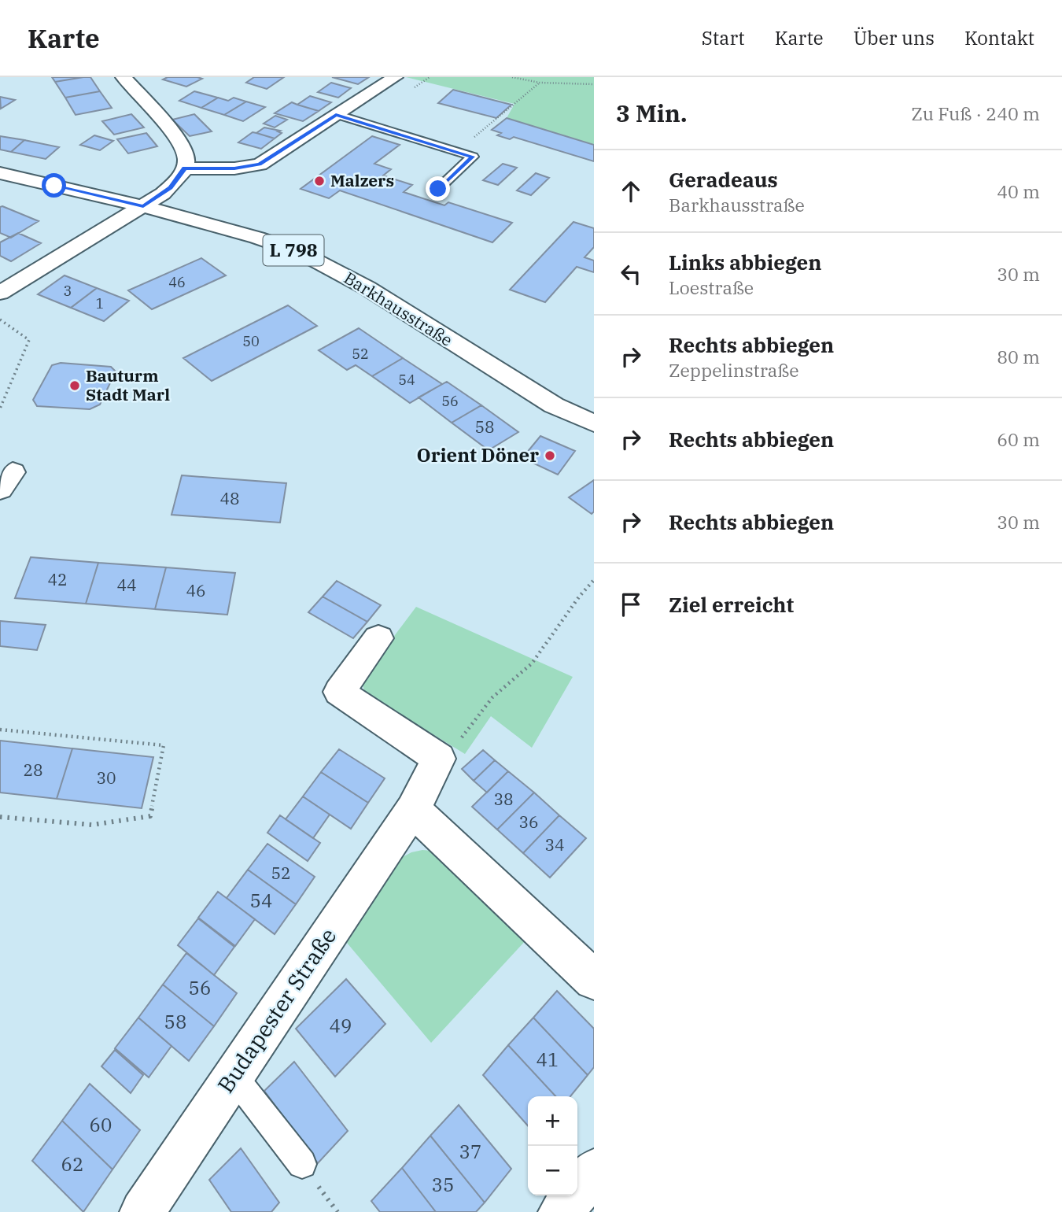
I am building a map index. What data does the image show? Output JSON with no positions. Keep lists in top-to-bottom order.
{
  "streets": {
    "street": ["L 798", "Barkhausstraße", "Budapester Straße"]
  },
  "places": ["Malzers", "Bauturm Stadt Marl", "Orient Döner"],
  "house_numbers": [
    "46",
    "3",
    "1",
    "50",
    "52",
    "54",
    "56",
    "58",
    "48",
    "42",
    "44",
    "46",
    "28",
    "30",
    "38",
    "36",
    "34",
    "52",
    "54",
    "56",
    "58",
    "49",
    "41",
    "60",
    "37",
    "62",
    "35"
  ],
  "page": {
    "header": "Karte",
    "nav": [
      "Start",
      "Karte",
      "Über uns",
      "Kontakt"
    ],
    "heading": ["3 Min.", "Zu Fuß · 240 m"],
    "list": [
      ["Geradeaus", "Barkhausstraße", "40 m"],
      ["Links abbiegen", "Loestraße", "30 m"],
      ["Rechts abbiegen", "Zeppelinstraße", "80 m"],
      ["Rechts abbiegen", "60 m"],
      ["Rechts abbiegen", "30 m"],
      "Ziel erreicht"
    ],
    "map_buttons": ["+", "−"]
  }
}
